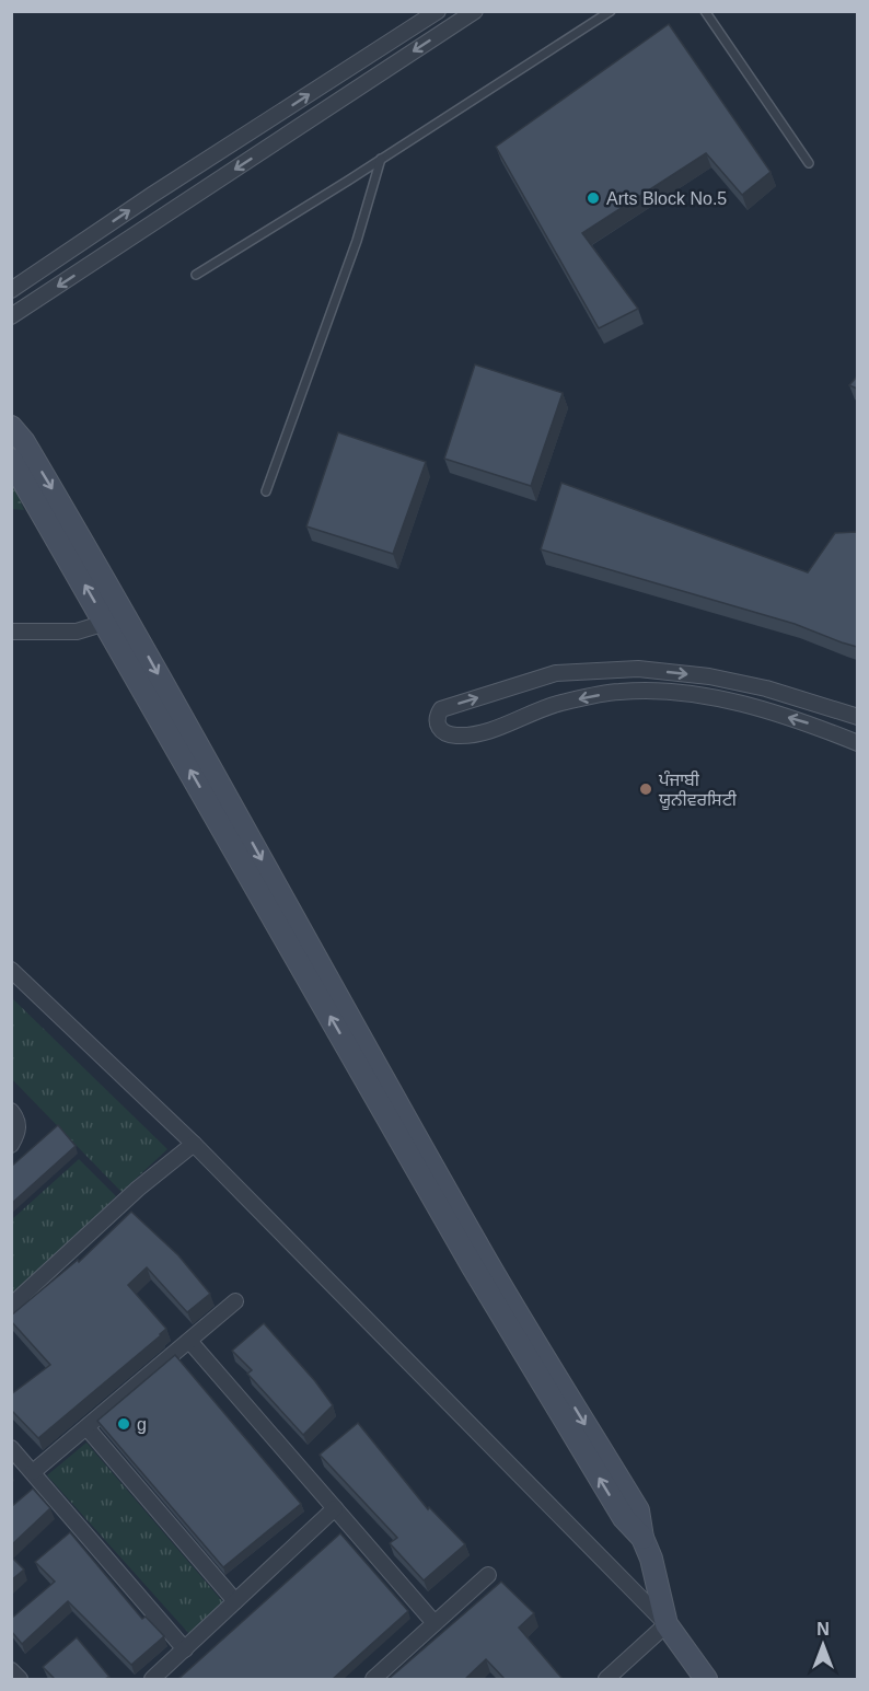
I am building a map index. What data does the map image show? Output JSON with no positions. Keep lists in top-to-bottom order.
{
  "places": ["Arts Block No.5", "ਪੰਜਾਬੀ ਯੂਨੀਵਰਸਿਟੀ", "g"],
  "north": "top"
}
